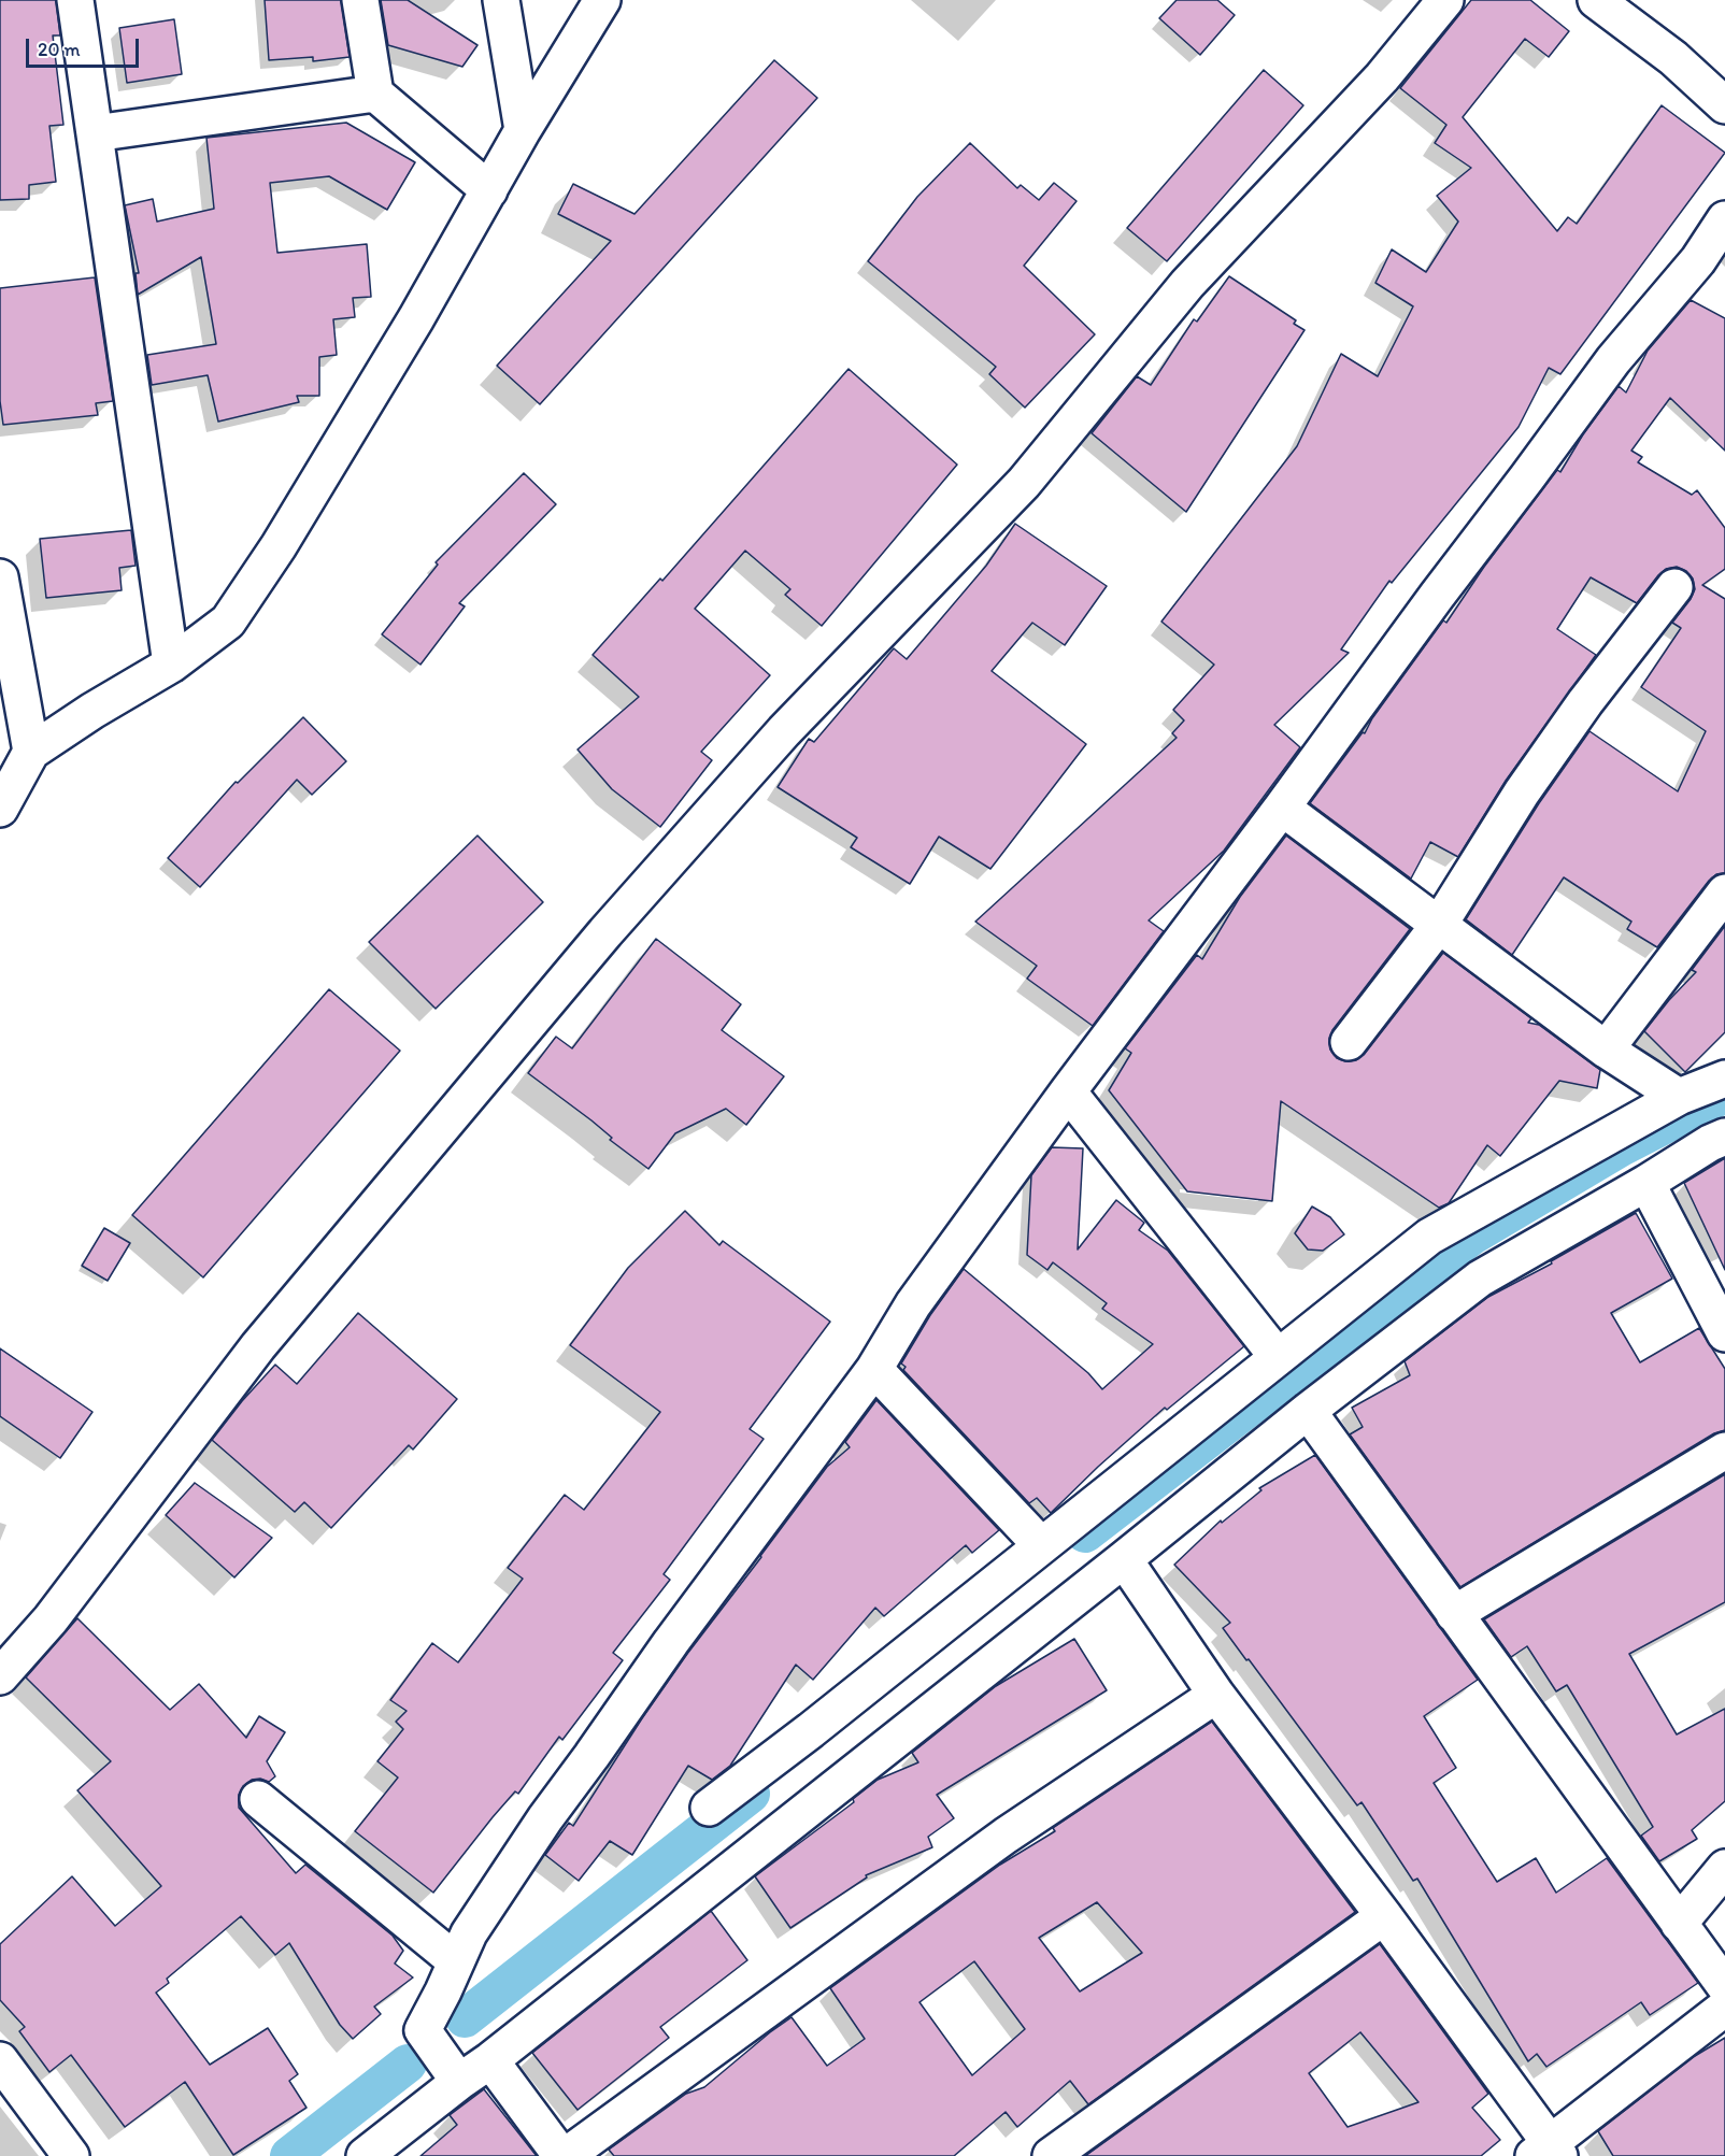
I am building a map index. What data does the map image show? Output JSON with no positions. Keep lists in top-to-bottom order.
{
  "scale_bar": "20 m"
}
